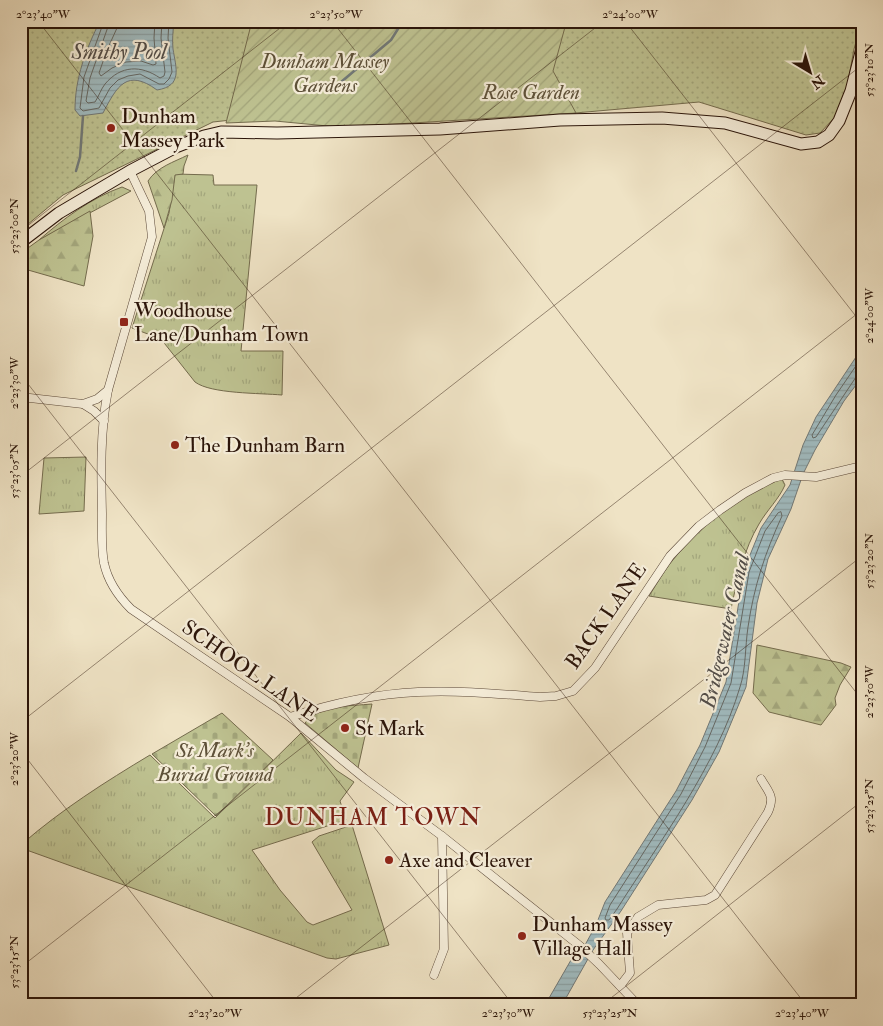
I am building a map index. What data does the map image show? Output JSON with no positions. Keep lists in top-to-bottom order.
{
  "streets": {
    "street": ["BACK LANE", "SCHOOL LANE"]
  },
  "crossings": [
    ["BACK LANE", "SCHOOL LANE"]
  ],
  "districts": ["DUNHAM TOWN"],
  "water": ["Smithy Pool", "Bridgewater Canal"],
  "parks": ["Dunham Massey Gardens", "Rose Garden", "St Mark's Burial Ground"],
  "places": {
    "other": [
      "Dunham Massey Park",
      "The Dunham Barn",
      "St Mark",
      "Axe and Cleaver",
      "Dunham Massey Village Hall"
    ],
    "transit": ["Woodhouse Lane/Dunham Town"]
  },
  "north": "bottom right",
  "coordinates": [
    "2°23'40\"W",
    "2°23'50\"W",
    "2°24'00\"W",
    "53°23'10\"N",
    "53°23'00\"N",
    "2°23'30\"W",
    "53°23'05\"N",
    "53°23'20\"N",
    "2°23'20\"W",
    "53°23'25\"N",
    "53°23'15\"N"
  ]
}
